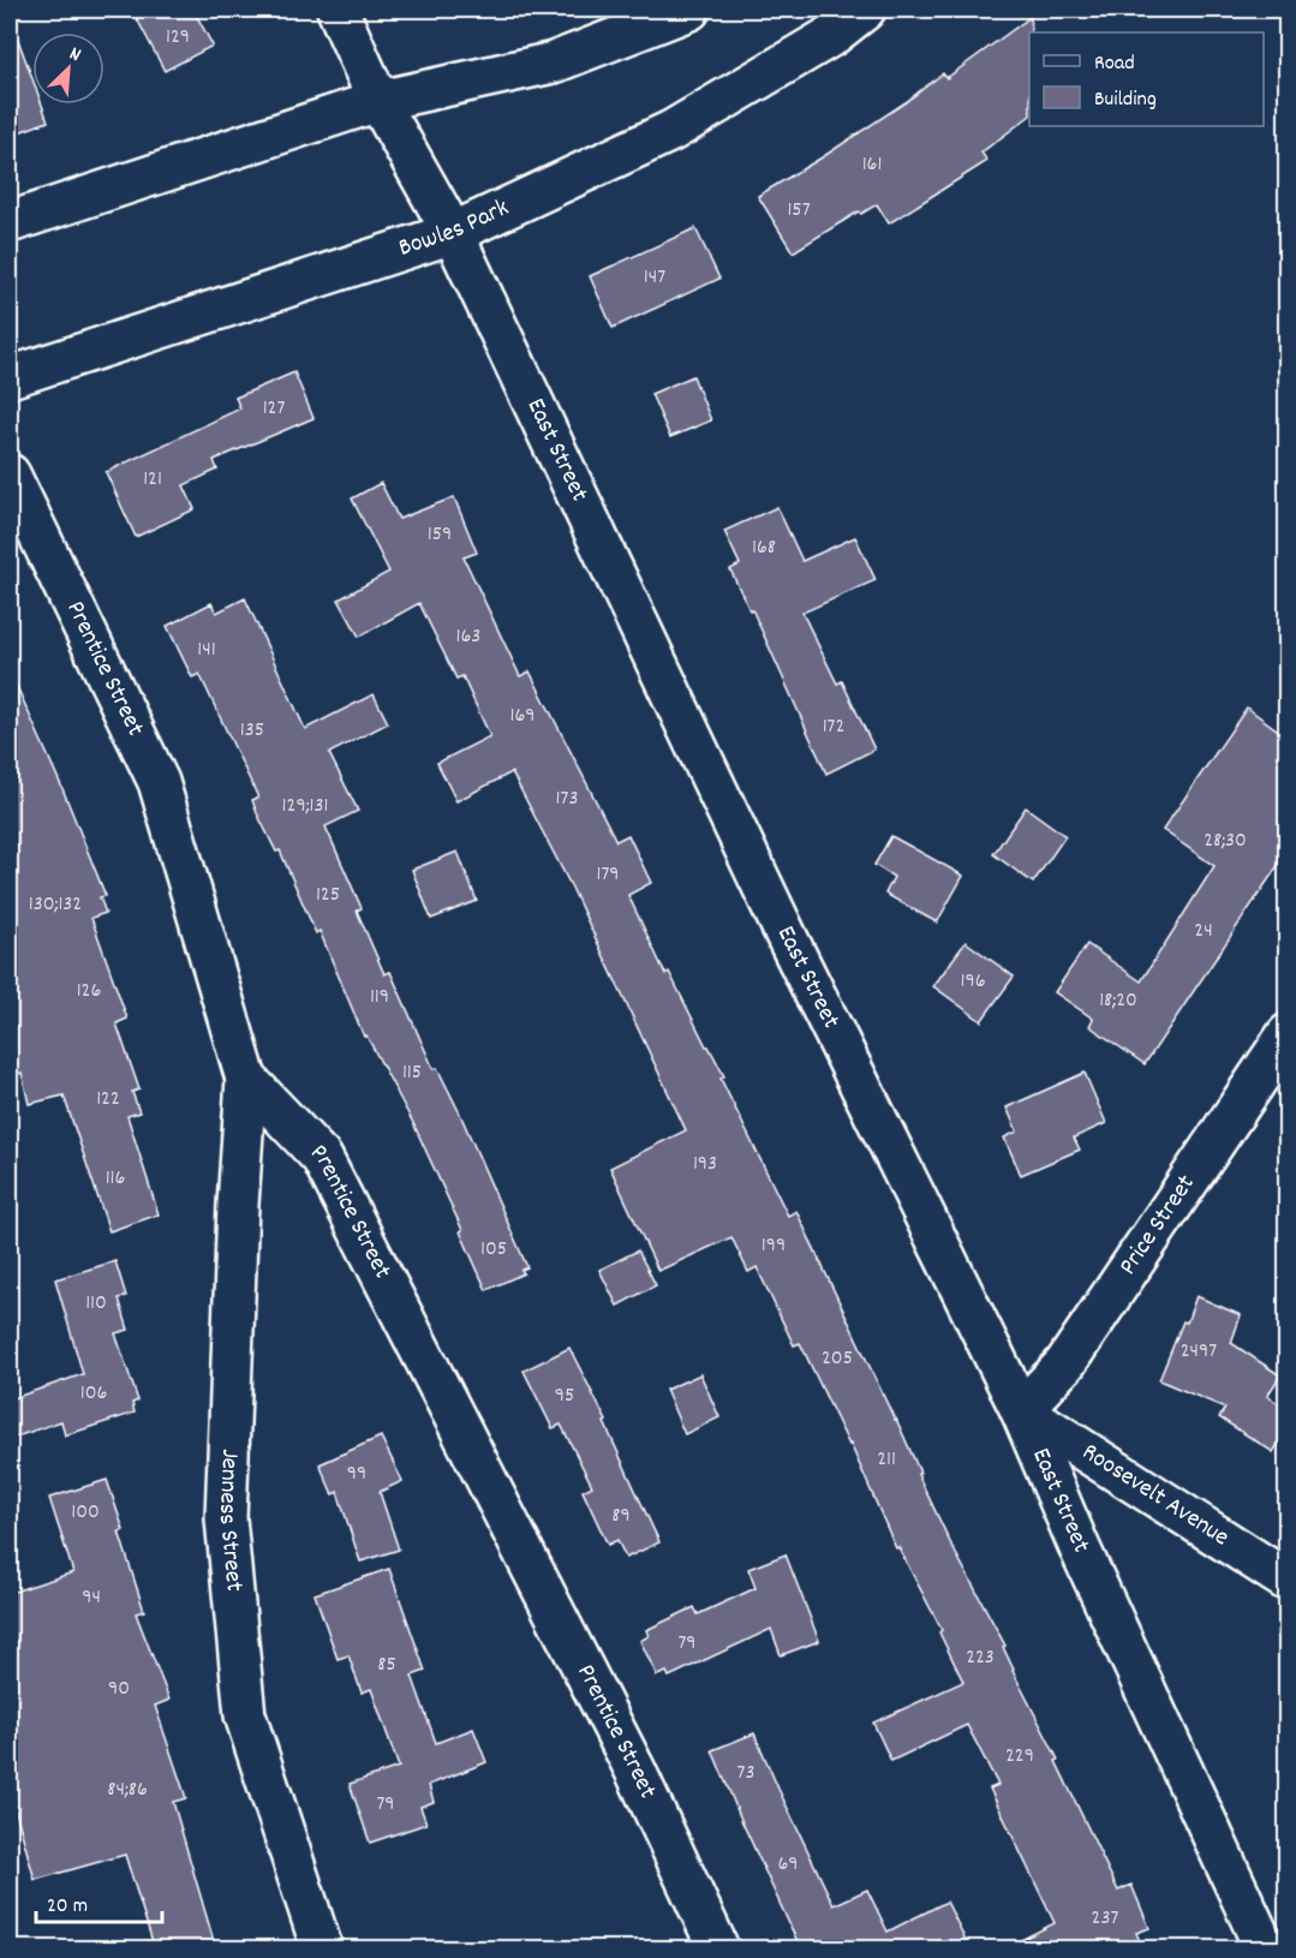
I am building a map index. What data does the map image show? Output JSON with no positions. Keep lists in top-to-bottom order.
{
  "streets": {
    "street": [
      "Bowles Park",
      "East Street",
      "Prentice Street",
      "Price Street",
      "Roosevelt Avenue",
      "Jenness Street"
    ]
  },
  "crossings": [
    ["Bowles Park", "East Street"],
    ["East Street", "Price Street"],
    ["East Street", "Roosevelt Avenue"],
    ["Prentice Street", "Jenness Street"],
    ["Price Street", "Roosevelt Avenue"]
  ],
  "house_numbers": [
    "129",
    "161",
    "157",
    "147",
    "127",
    "121",
    "159",
    "168",
    "163",
    "141",
    "169",
    "172",
    "135",
    "173",
    "129;131",
    "28;30",
    "179",
    "125",
    "130;132",
    "24",
    "196",
    "126",
    "119",
    "18;20",
    "115",
    "122",
    "193",
    "116",
    "199",
    "105",
    "110",
    "2497",
    "205",
    "106",
    "95",
    "211",
    "99",
    "100",
    "89",
    "94",
    "79",
    "223",
    "85",
    "90",
    "229",
    "73",
    "84;86",
    "79",
    "69",
    "237"
  ],
  "legend": ["Road", "Building"],
  "scale_bar": "20 m",
  "north": "top right"
}
